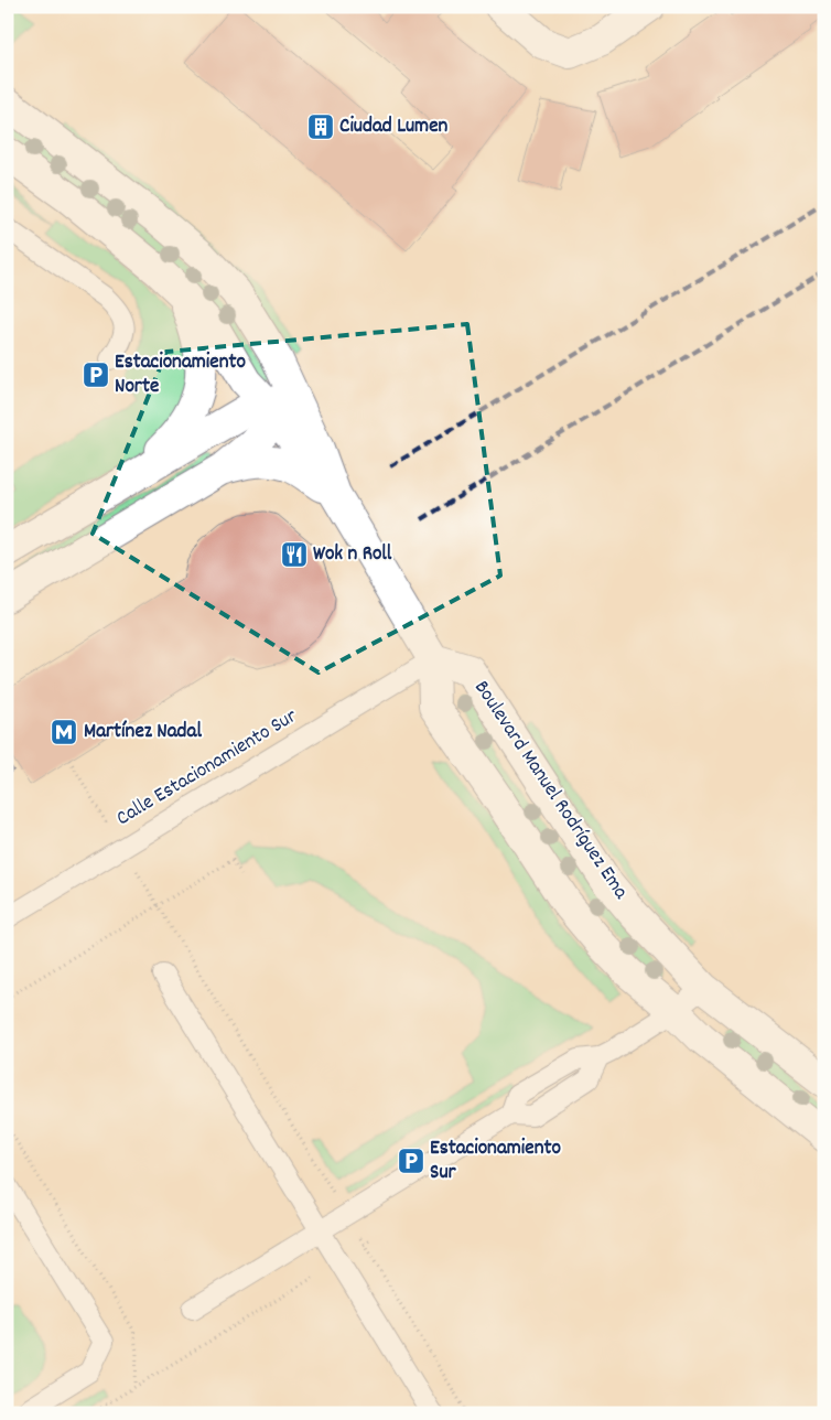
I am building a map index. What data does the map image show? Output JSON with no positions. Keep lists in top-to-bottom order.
{
  "streets": {
    "street": ["Boulevard Manuel Rodríguez Ema"],
    "lane": ["Calle Estacionamiento Sur"]
  },
  "crossings": [
    ["Calle Estacionamiento Sur", "Boulevard Manuel Rodríguez Ema"]
  ],
  "places": {
    "building": ["Ciudad Lumen"],
    "parking": ["Estacionamiento Norte", "Estacionamiento Sur"],
    "restaurant": ["Wok n Roll"],
    "metro station": ["Martínez Nadal"]
  }
}
